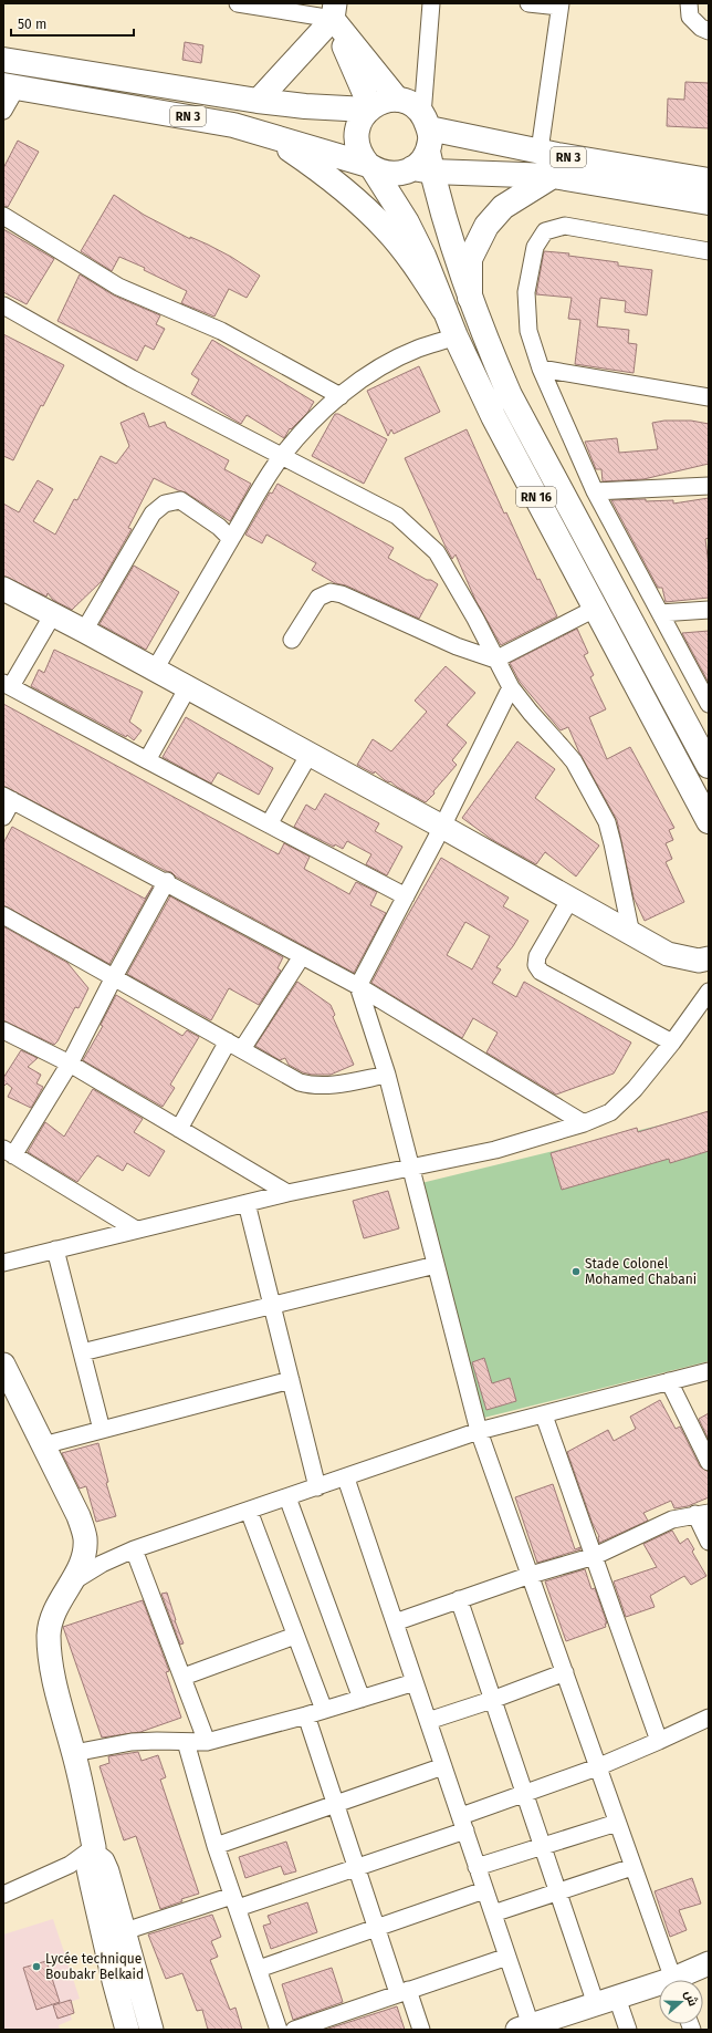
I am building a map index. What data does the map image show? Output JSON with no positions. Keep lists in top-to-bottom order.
{
  "streets": {
    "main road": ["RN 3", "RN 16"]
  },
  "crossings": [
    ["RN 3", "RN 16"]
  ],
  "places": ["Stade Colonel Mohamed Chabani", "Lycée technique Boubakr Belkaid"],
  "scale_bar": "50 m",
  "north": "right"
}
